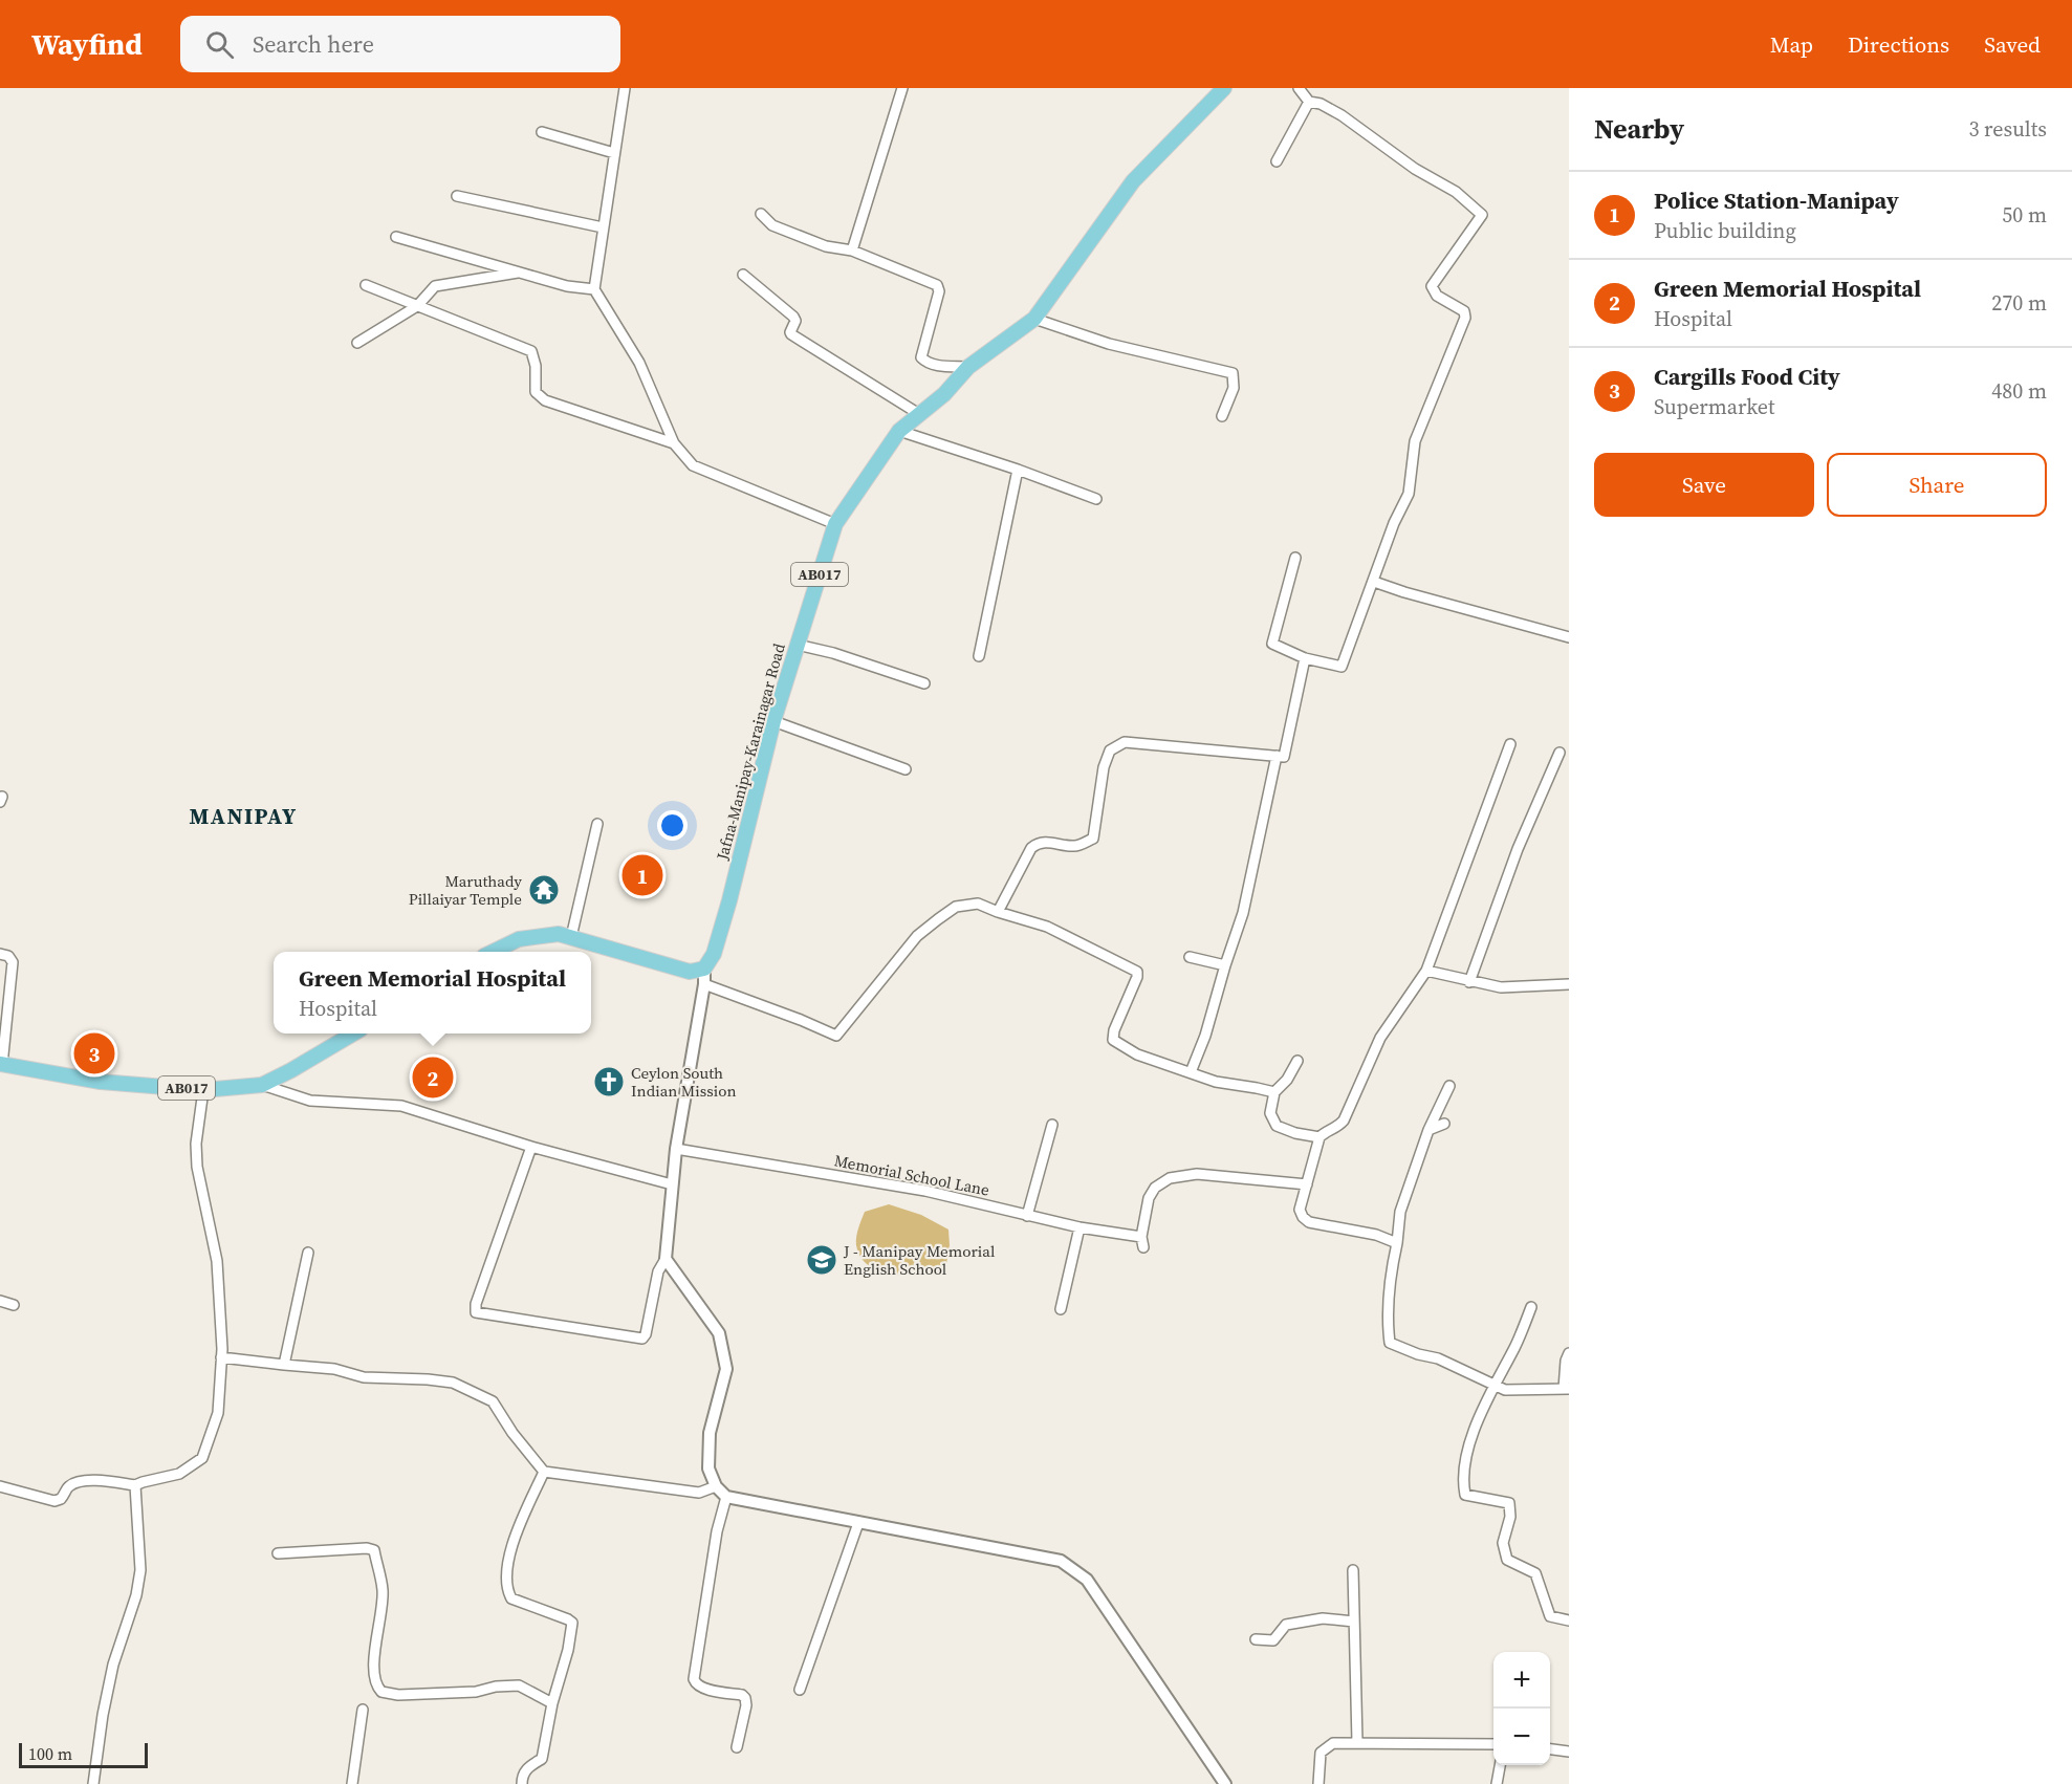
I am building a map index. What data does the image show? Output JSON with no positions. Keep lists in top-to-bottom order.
{
  "streets": {
    "main road": ["AB017", "Jafna-Manipay-Karainagar Road"],
    "street": ["Memorial School Lane"]
  },
  "districts": ["MANIPAY"],
  "places": {
    "temple": ["Maruthady Pillaiyar Temple"],
    "church": ["Ceylon South Indian Mission"],
    "school or university": ["J - Manipay Memorial English School"]
  },
  "scale_bar": "100 m",
  "page": {
    "header": "Wayfind",
    "search": "Search here",
    "nav": ["Map", "Directions", "Saved"],
    "heading": ["Nearby", "3 results"],
    "list": [
      {
        "mark": "1",
        "name": "Police Station-Manipay",
        "note": "Public building",
        "value": "50 m"
      },
      {
        "mark": "2",
        "name": "Green Memorial Hospital",
        "note": "Hospital",
        "value": "270 m"
      },
      {
        "mark": "3",
        "name": "Cargills Food City",
        "note": "Supermarket",
        "value": "480 m"
      }
    ],
    "buttons": ["Save", "Share"],
    "pins": ["1", "3", "2"],
    "popup": ["Green Memorial Hospital", "Hospital"],
    "map_buttons": ["+", "−"],
    "scale": "100 m"
  }
}
